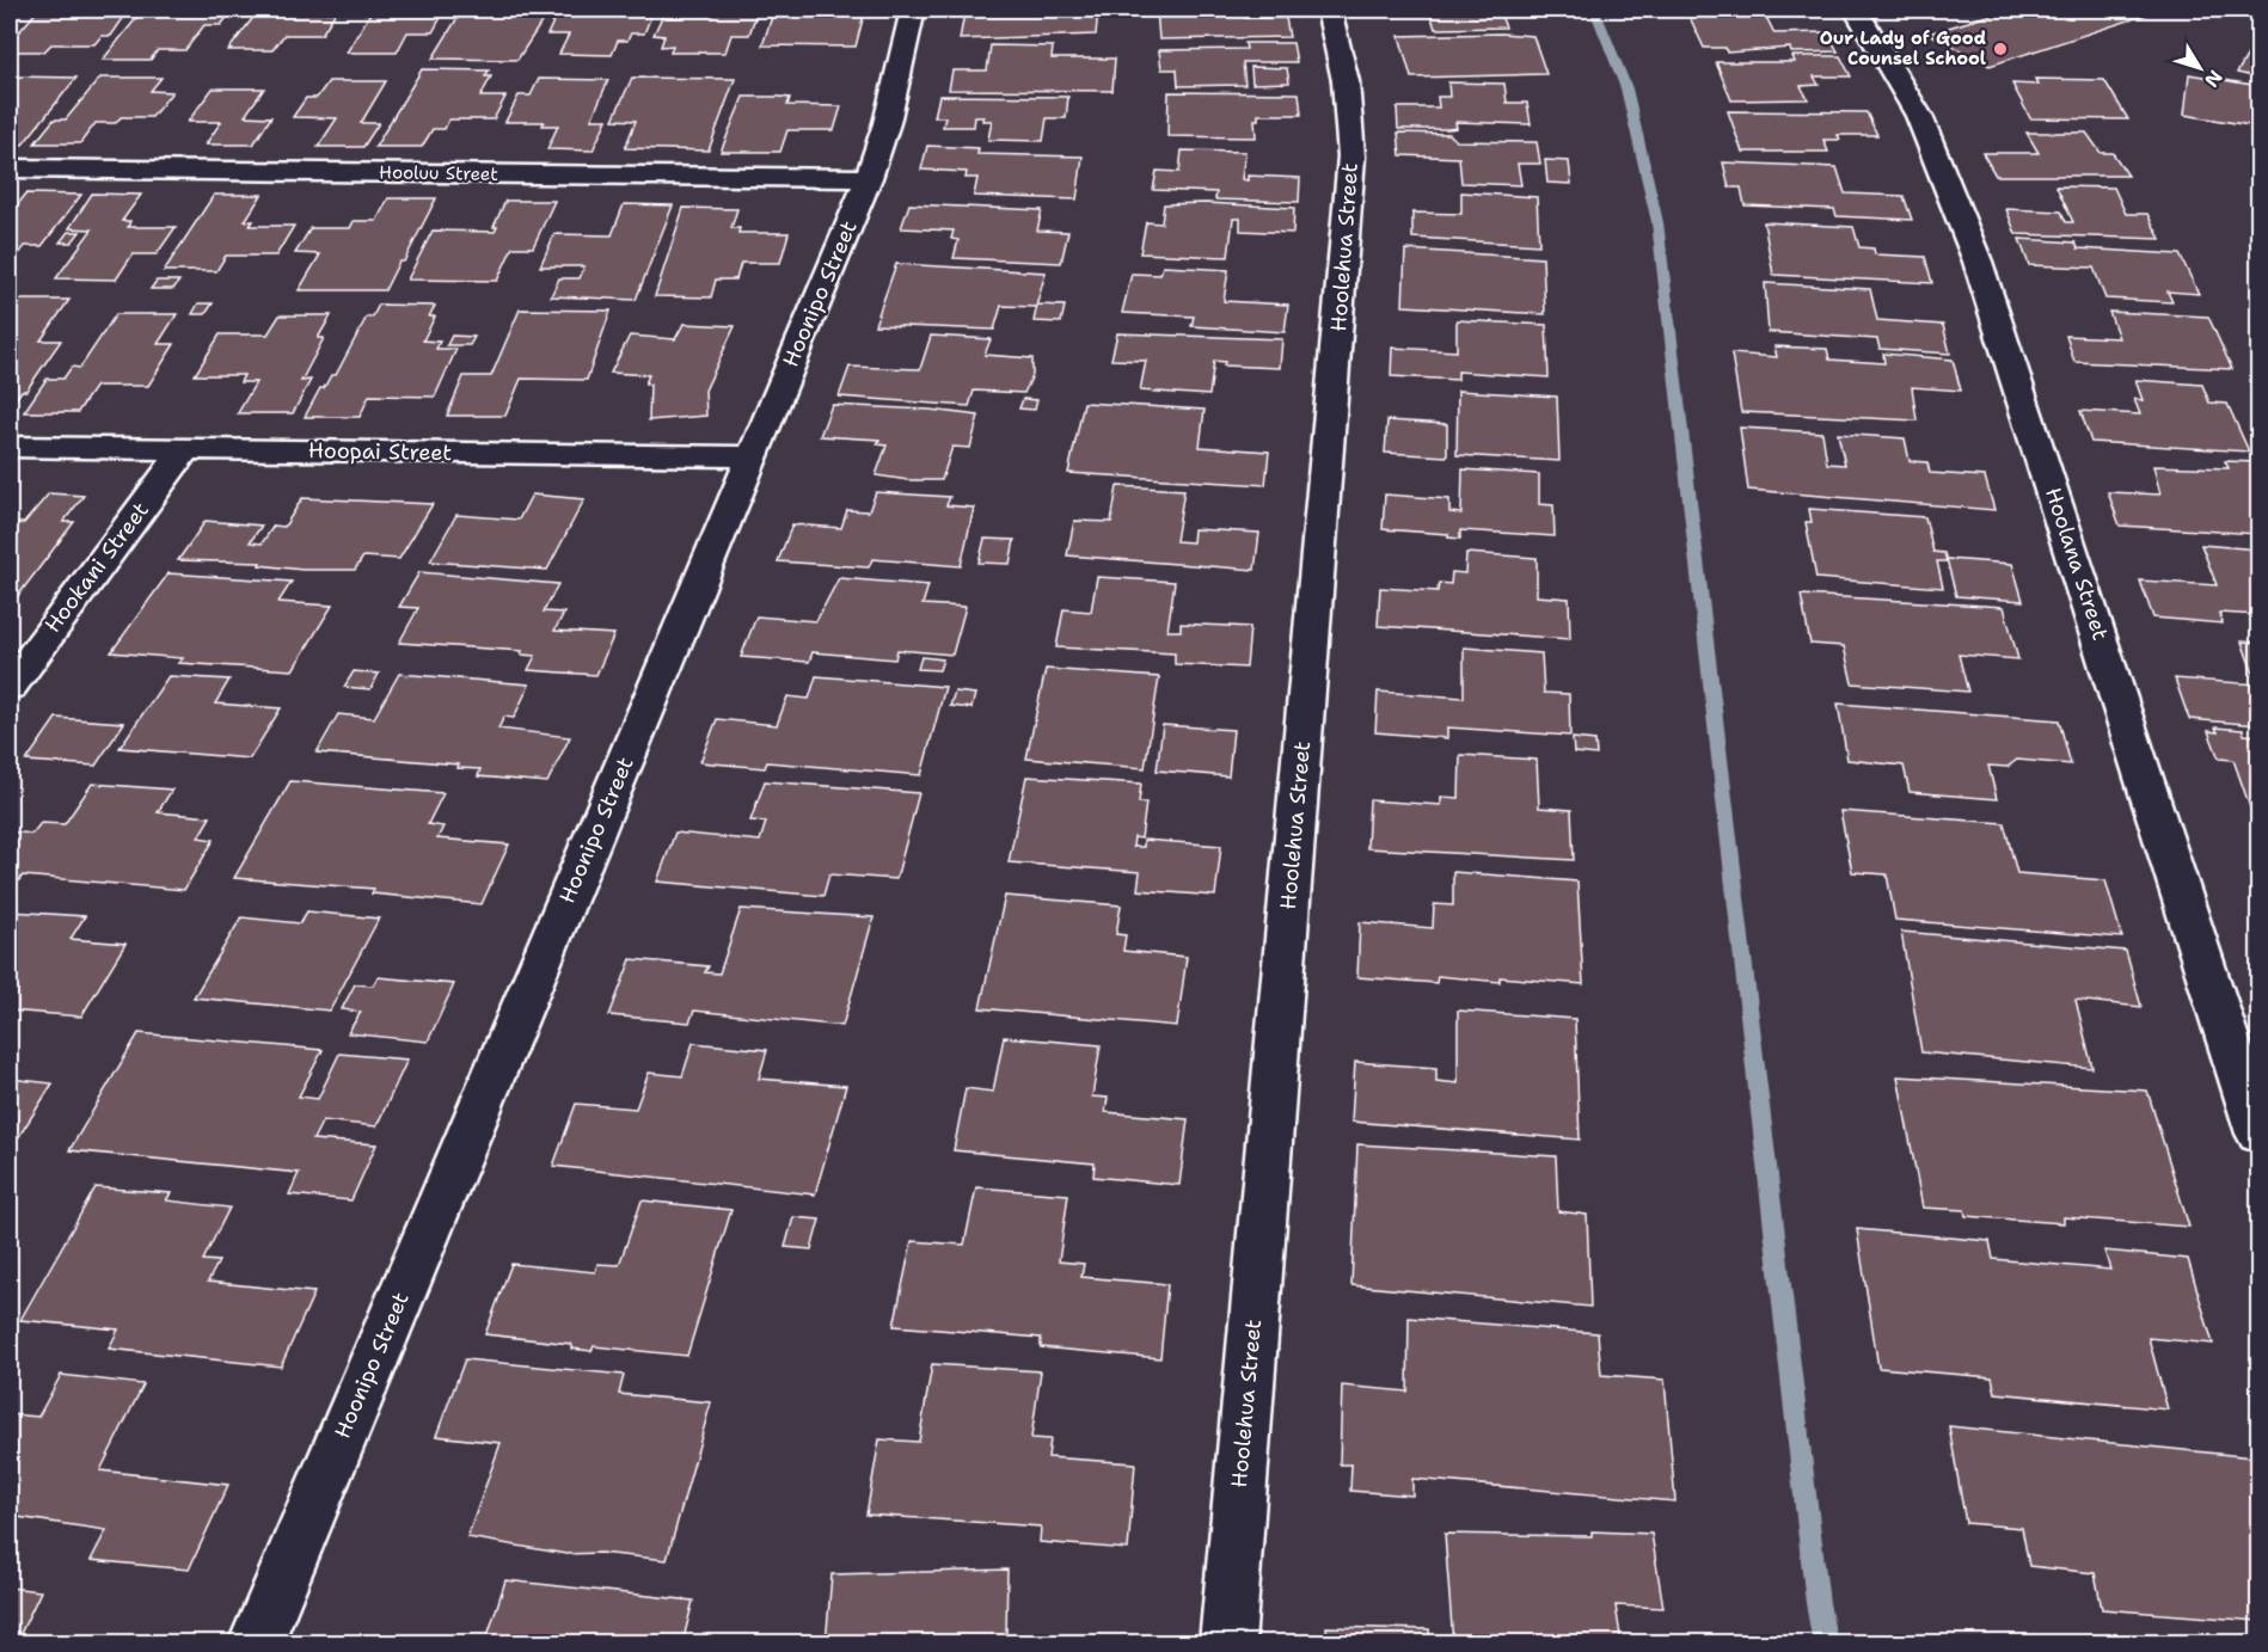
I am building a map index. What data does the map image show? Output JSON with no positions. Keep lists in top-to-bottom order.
{
  "streets": {
    "street": [
      "Hooluu Street",
      "Hoolehua Street",
      "Hoonipo Street",
      "Hoopai Street",
      "Hoolana Street",
      "Hookani Street"
    ]
  },
  "crossings": [
    ["Hooluu Street", "Hoonipo Street"],
    ["Hoonipo Street", "Hoopai Street"],
    ["Hoopai Street", "Hookani Street"]
  ],
  "places": ["Our Lady of Good Counsel School"],
  "north": "bottom right"
}
